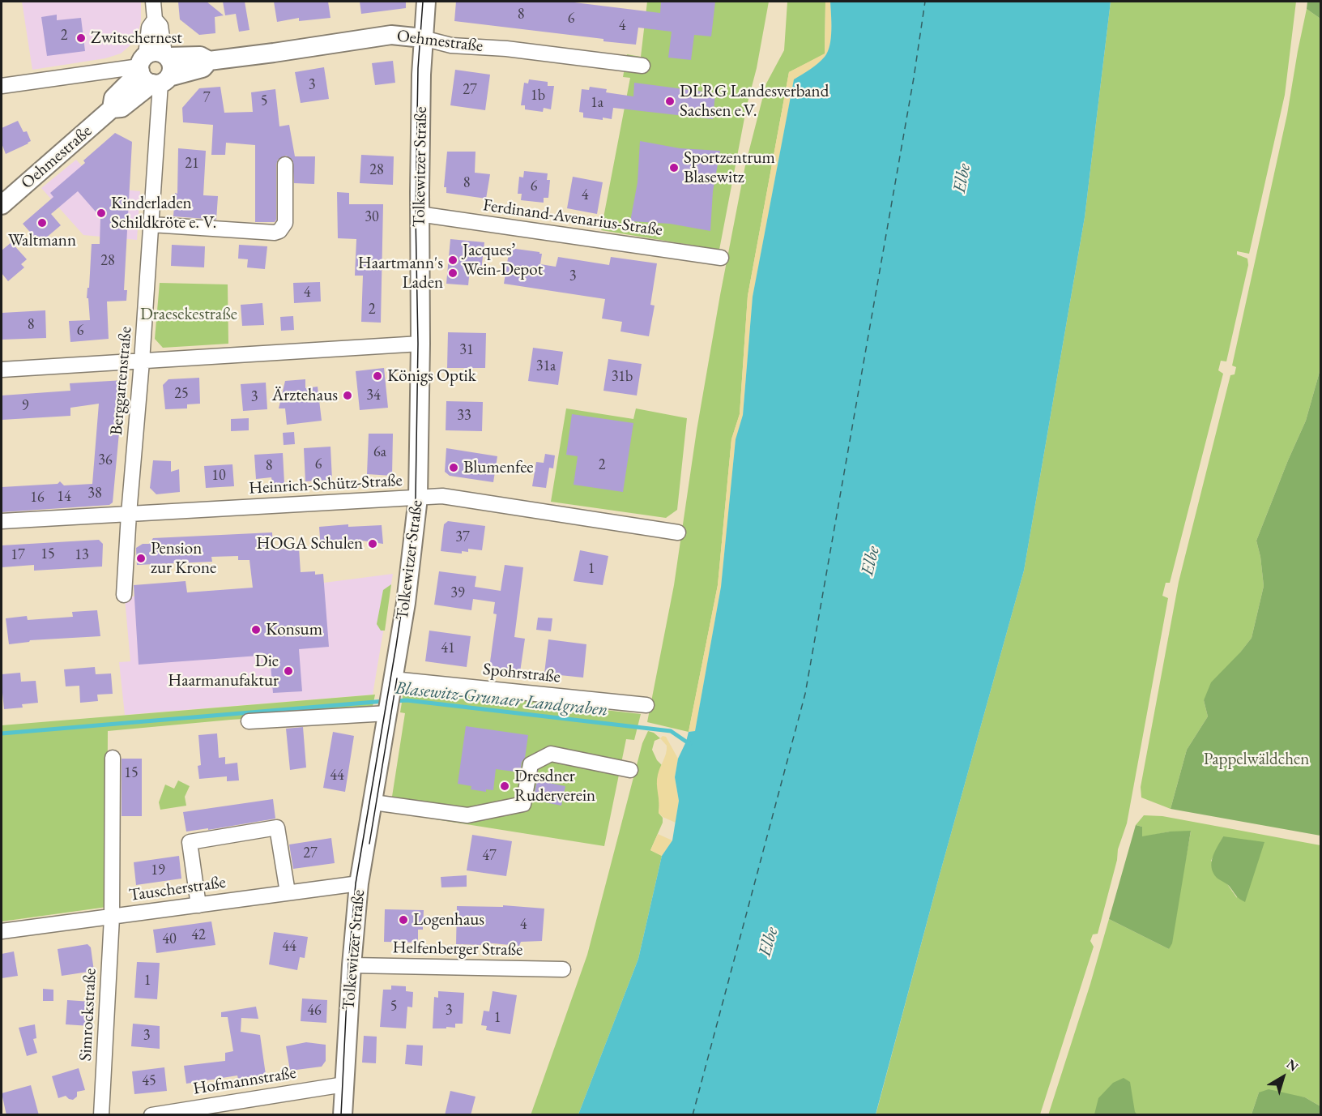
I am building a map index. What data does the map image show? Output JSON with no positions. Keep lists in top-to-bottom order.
{
  "streets": {
    "main road": ["Oehmestraße", "Tolkewitzer Straße"],
    "street": [
      "Ferdinand-Avenarius-Straße",
      "Berggartenstraße",
      "Heinrich-Schütz-Straße",
      "Spohrstraße",
      "Tauscherstraße",
      "Helfenberger Straße",
      "Simrockstraße",
      "Hofmannstraße"
    ]
  },
  "crossings": [
    ["Oehmestraße", "Tolkewitzer Straße"],
    ["Oehmestraße", "Berggartenstraße"],
    ["Tolkewitzer Straße", "Ferdinand-Avenarius-Straße"],
    ["Tolkewitzer Straße", "Heinrich-Schütz-Straße"],
    ["Tolkewitzer Straße", "Spohrstraße"],
    ["Tolkewitzer Straße", "Tauscherstraße"],
    ["Tolkewitzer Straße", "Helfenberger Straße"],
    ["Tolkewitzer Straße", "Hofmannstraße"],
    ["Berggartenstraße", "Heinrich-Schütz-Straße"],
    ["Tauscherstraße", "Simrockstraße"]
  ],
  "water": ["Elbe", "Blasewitz‐Grunaer Landgraben"],
  "parks": ["Draesekestraße", "Pappelwäldchen"],
  "places": [
    "Zwitschernest",
    "DLRG Landesverband Sachsen e.V.",
    "Sportzentrum Blasewitz",
    "Kinderladen Schildkröte e. V.",
    "Waltmann",
    "Jacques’ Wein-Depot",
    "Haartmann's Laden",
    "Königs Optik",
    "Ärztehaus",
    "Blumenfee",
    "HOGA Schulen",
    "Pension zur Krone",
    "Konsum",
    "Die Haarmanufaktur",
    "Dresdner Ruderverein",
    "Logenhaus"
  ],
  "house_numbers": [
    "8",
    "6",
    "4",
    "2",
    "3",
    "27",
    "1b",
    "7",
    "5",
    "1a",
    "21",
    "28",
    "8",
    "6",
    "4",
    "30",
    "28",
    "3",
    "4",
    "2",
    "8",
    "6",
    "31",
    "31a",
    "31b",
    "25",
    "34",
    "3",
    "9",
    "33",
    "6a",
    "36",
    "6",
    "2",
    "8",
    "10",
    "38",
    "14",
    "16",
    "37",
    "15",
    "17",
    "13",
    "1",
    "39",
    "41",
    "15",
    "44",
    "27",
    "47",
    "19",
    "4",
    "42",
    "40",
    "44",
    "1",
    "5",
    "46",
    "3",
    "1",
    "3",
    "45"
  ],
  "north": "top right"
}
